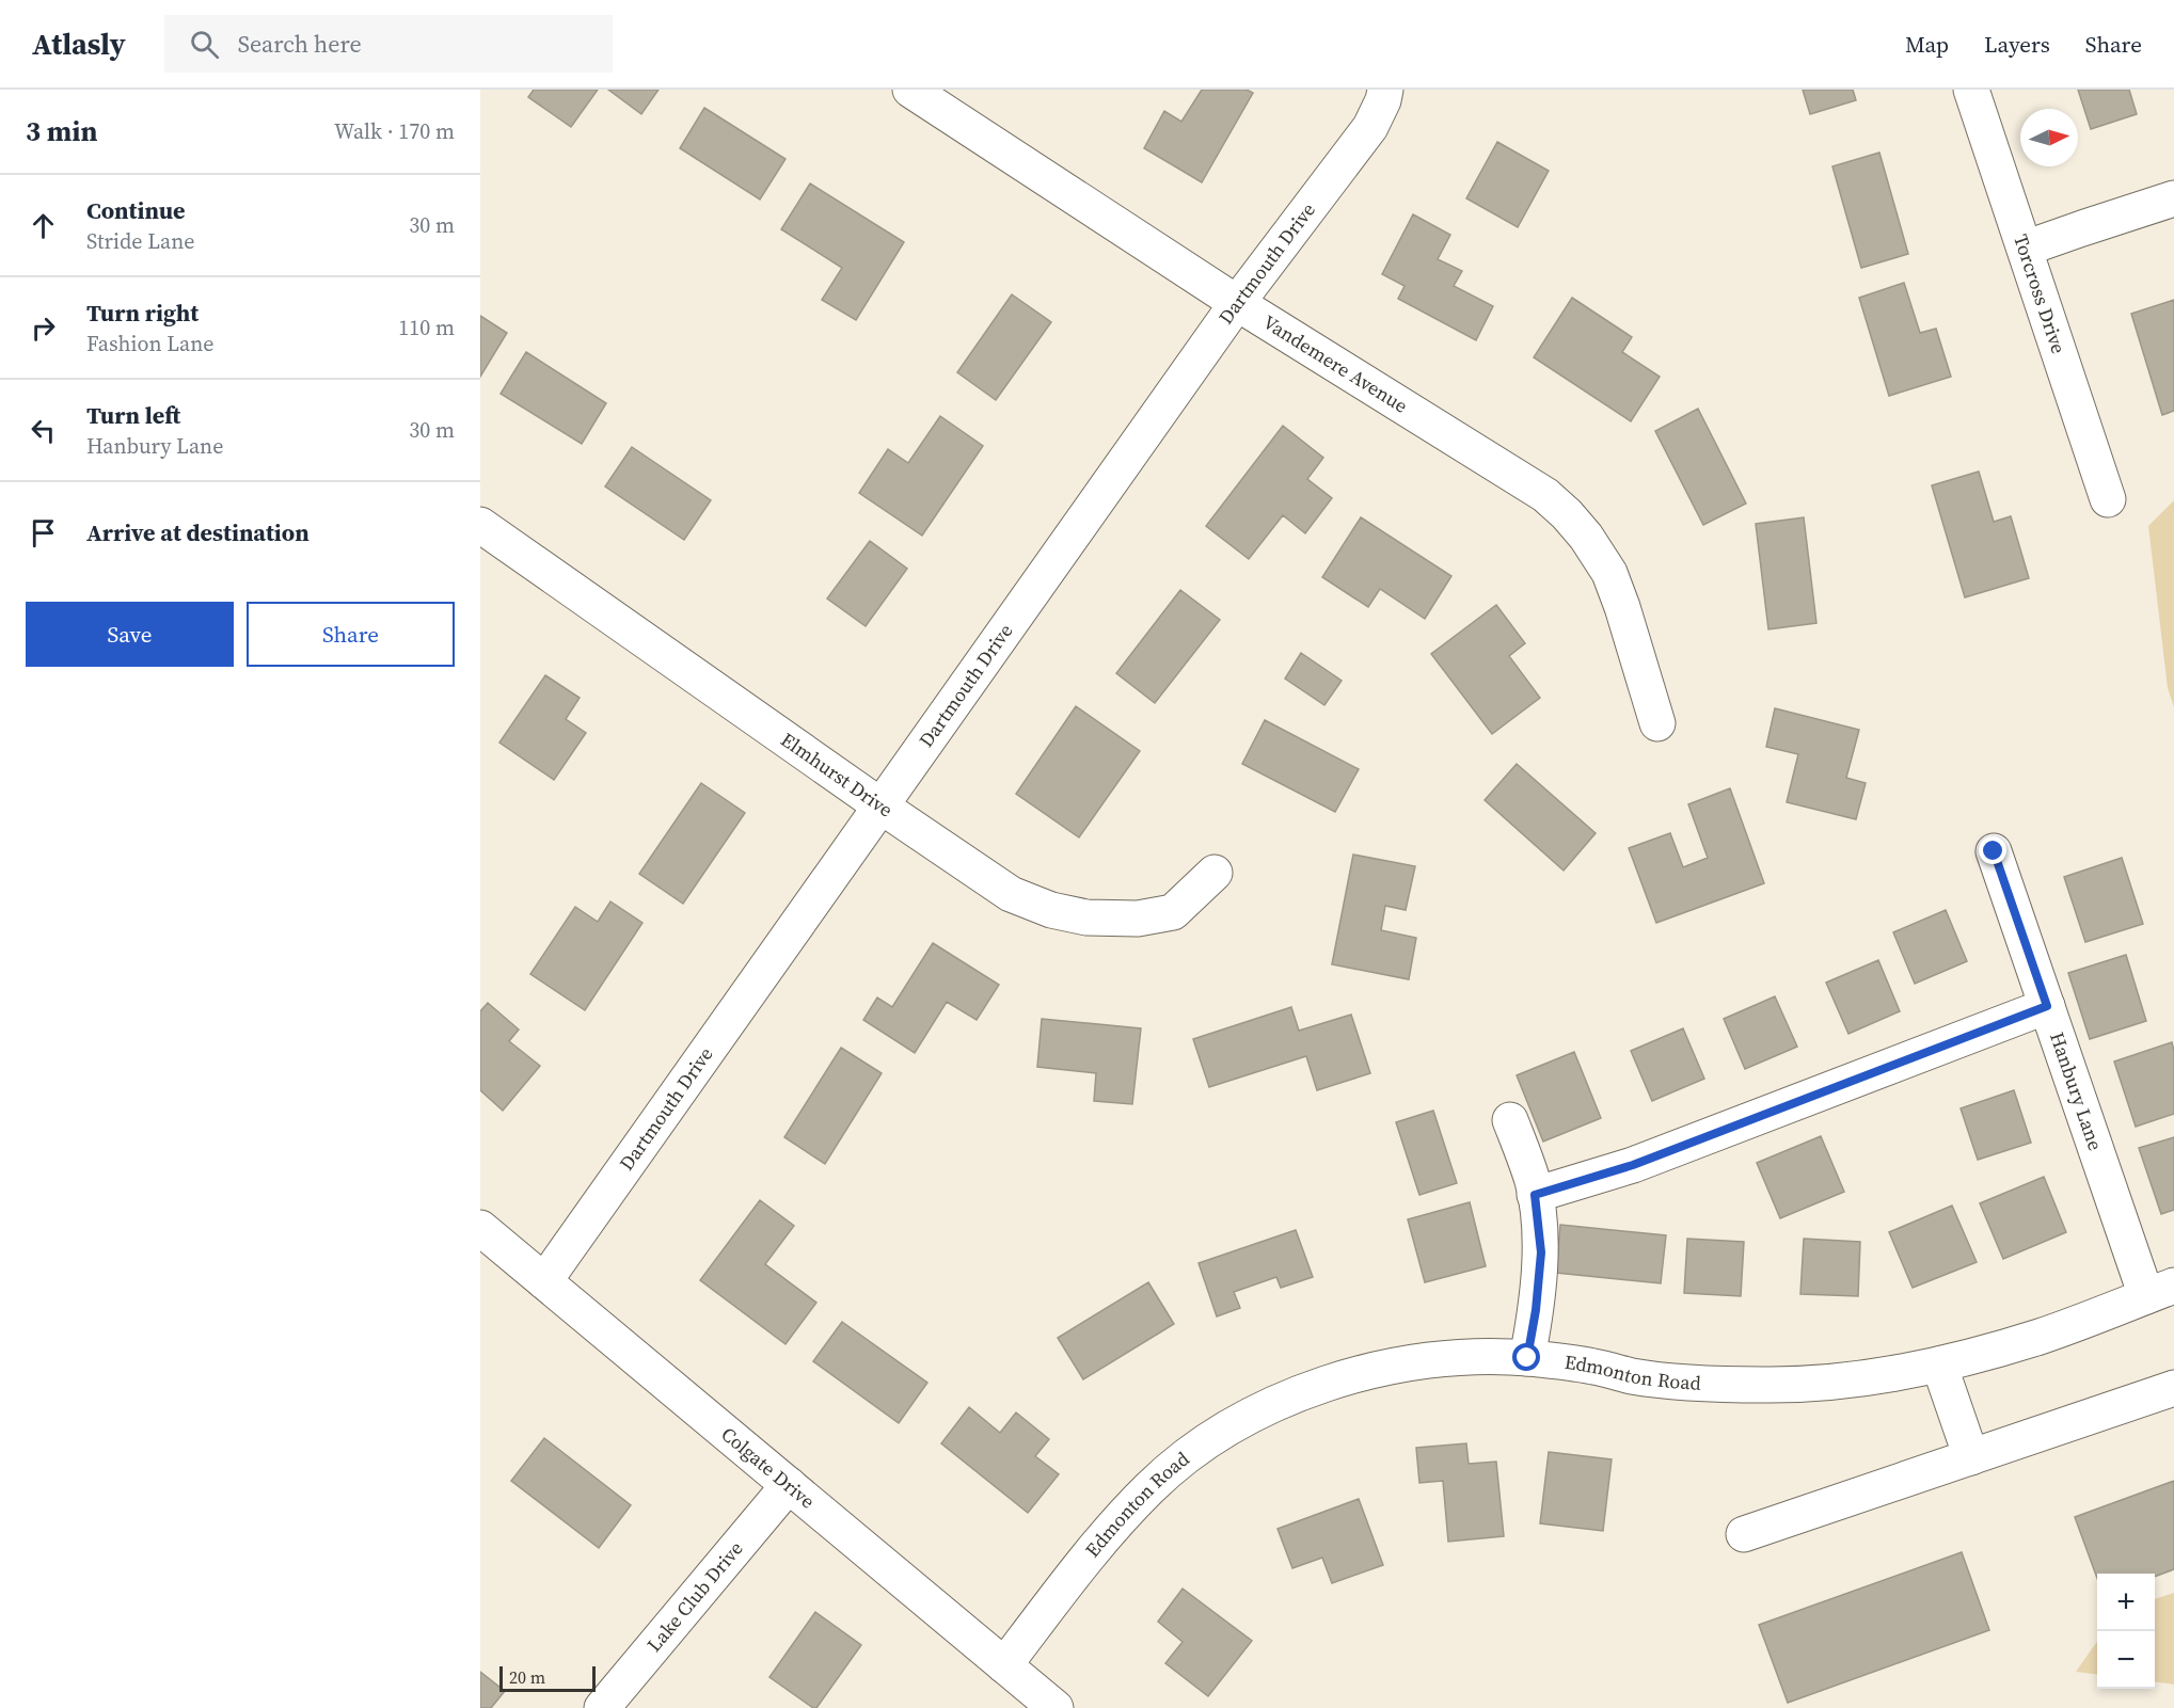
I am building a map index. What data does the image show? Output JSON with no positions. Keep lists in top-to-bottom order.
{
  "streets": {
    "street": [
      "Dartmouth Drive",
      "Torcross Drive",
      "Vandemere Avenue",
      "Elmhurst Drive",
      "Hanbury Lane",
      "Edmonton Road",
      "Colgate Drive",
      "Lake Club Drive"
    ]
  },
  "crossings": [
    ["Dartmouth Drive", "Vandemere Avenue"],
    ["Dartmouth Drive", "Elmhurst Drive"],
    ["Dartmouth Drive", "Colgate Drive"],
    ["Hanbury Lane", "Edmonton Road"],
    ["Edmonton Road", "Colgate Drive"],
    ["Colgate Drive", "Lake Club Drive"]
  ],
  "scale_bar": "20 m",
  "north": "right",
  "page": {
    "header": "Atlasly",
    "search": "Search here",
    "nav": ["Map", "Layers", "Share"],
    "heading": ["3 min", "Walk · 170 m"],
    "list": [
      ["Continue", "Stride Lane", "30 m"],
      ["Turn right", "Fashion Lane", "110 m"],
      ["Turn left", "Hanbury Lane", "30 m"],
      "Arrive at destination"
    ],
    "buttons": ["Save", "Share"],
    "map_buttons": ["+", "−"],
    "scale": "20 m"
  }
}
